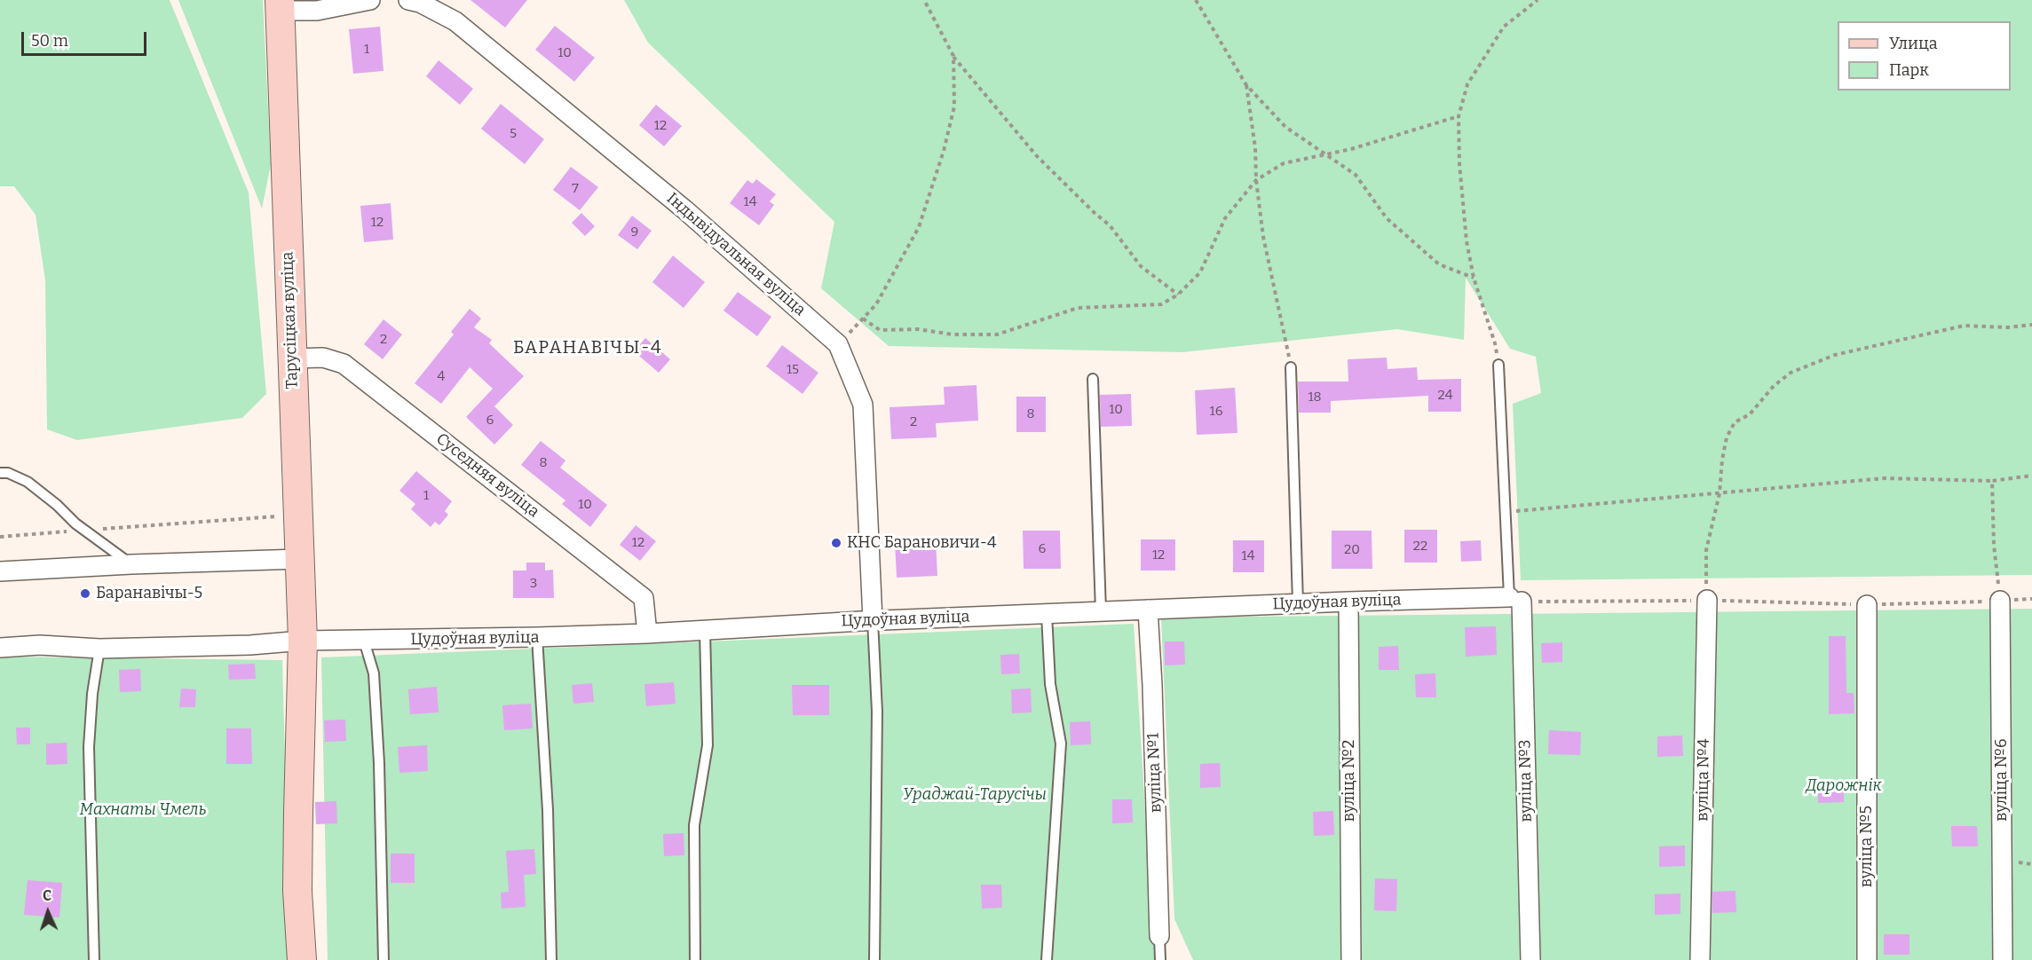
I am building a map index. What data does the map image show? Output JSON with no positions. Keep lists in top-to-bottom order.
{
  "streets": {
    "street": [
      "Індывідуальная вуліца",
      "Тарусіцкая вуліца",
      "Суседняя вуліца",
      "Цудоўная вуліца",
      "вуліца №1",
      "вуліца №4",
      "вуліца №6",
      "вуліца №2",
      "вуліца №3",
      "вуліца №5"
    ]
  },
  "crossings": [
    ["Індывідуальная вуліца", "Цудоўная вуліца"],
    ["Тарусіцкая вуліца", "Суседняя вуліца"],
    ["Тарусіцкая вуліца", "Цудоўная вуліца"],
    ["Суседняя вуліца", "Цудоўная вуліца"],
    ["Цудоўная вуліца", "вуліца №1"],
    ["Цудоўная вуліца", "вуліца №2"],
    ["Цудоўная вуліца", "вуліца №3"]
  ],
  "districts": ["БАРАНАВІЧЫ-4"],
  "parks": ["Дарожнік", "Ураджай-Тарусічы", "Махнаты Чмель"],
  "places": ["КНС Барановичи-4", "Баранавічы-5"],
  "house_numbers": [
    "1",
    "10",
    "12",
    "5",
    "7",
    "14",
    "12",
    "9",
    "2",
    "15",
    "4",
    "24",
    "18",
    "10",
    "16",
    "8",
    "6",
    "2",
    "8",
    "1",
    "10",
    "12",
    "22",
    "6",
    "20",
    "12",
    "14",
    "3"
  ],
  "legend": ["Улица", "Парк"],
  "scale_bar": "50 m",
  "north": "top"
}
